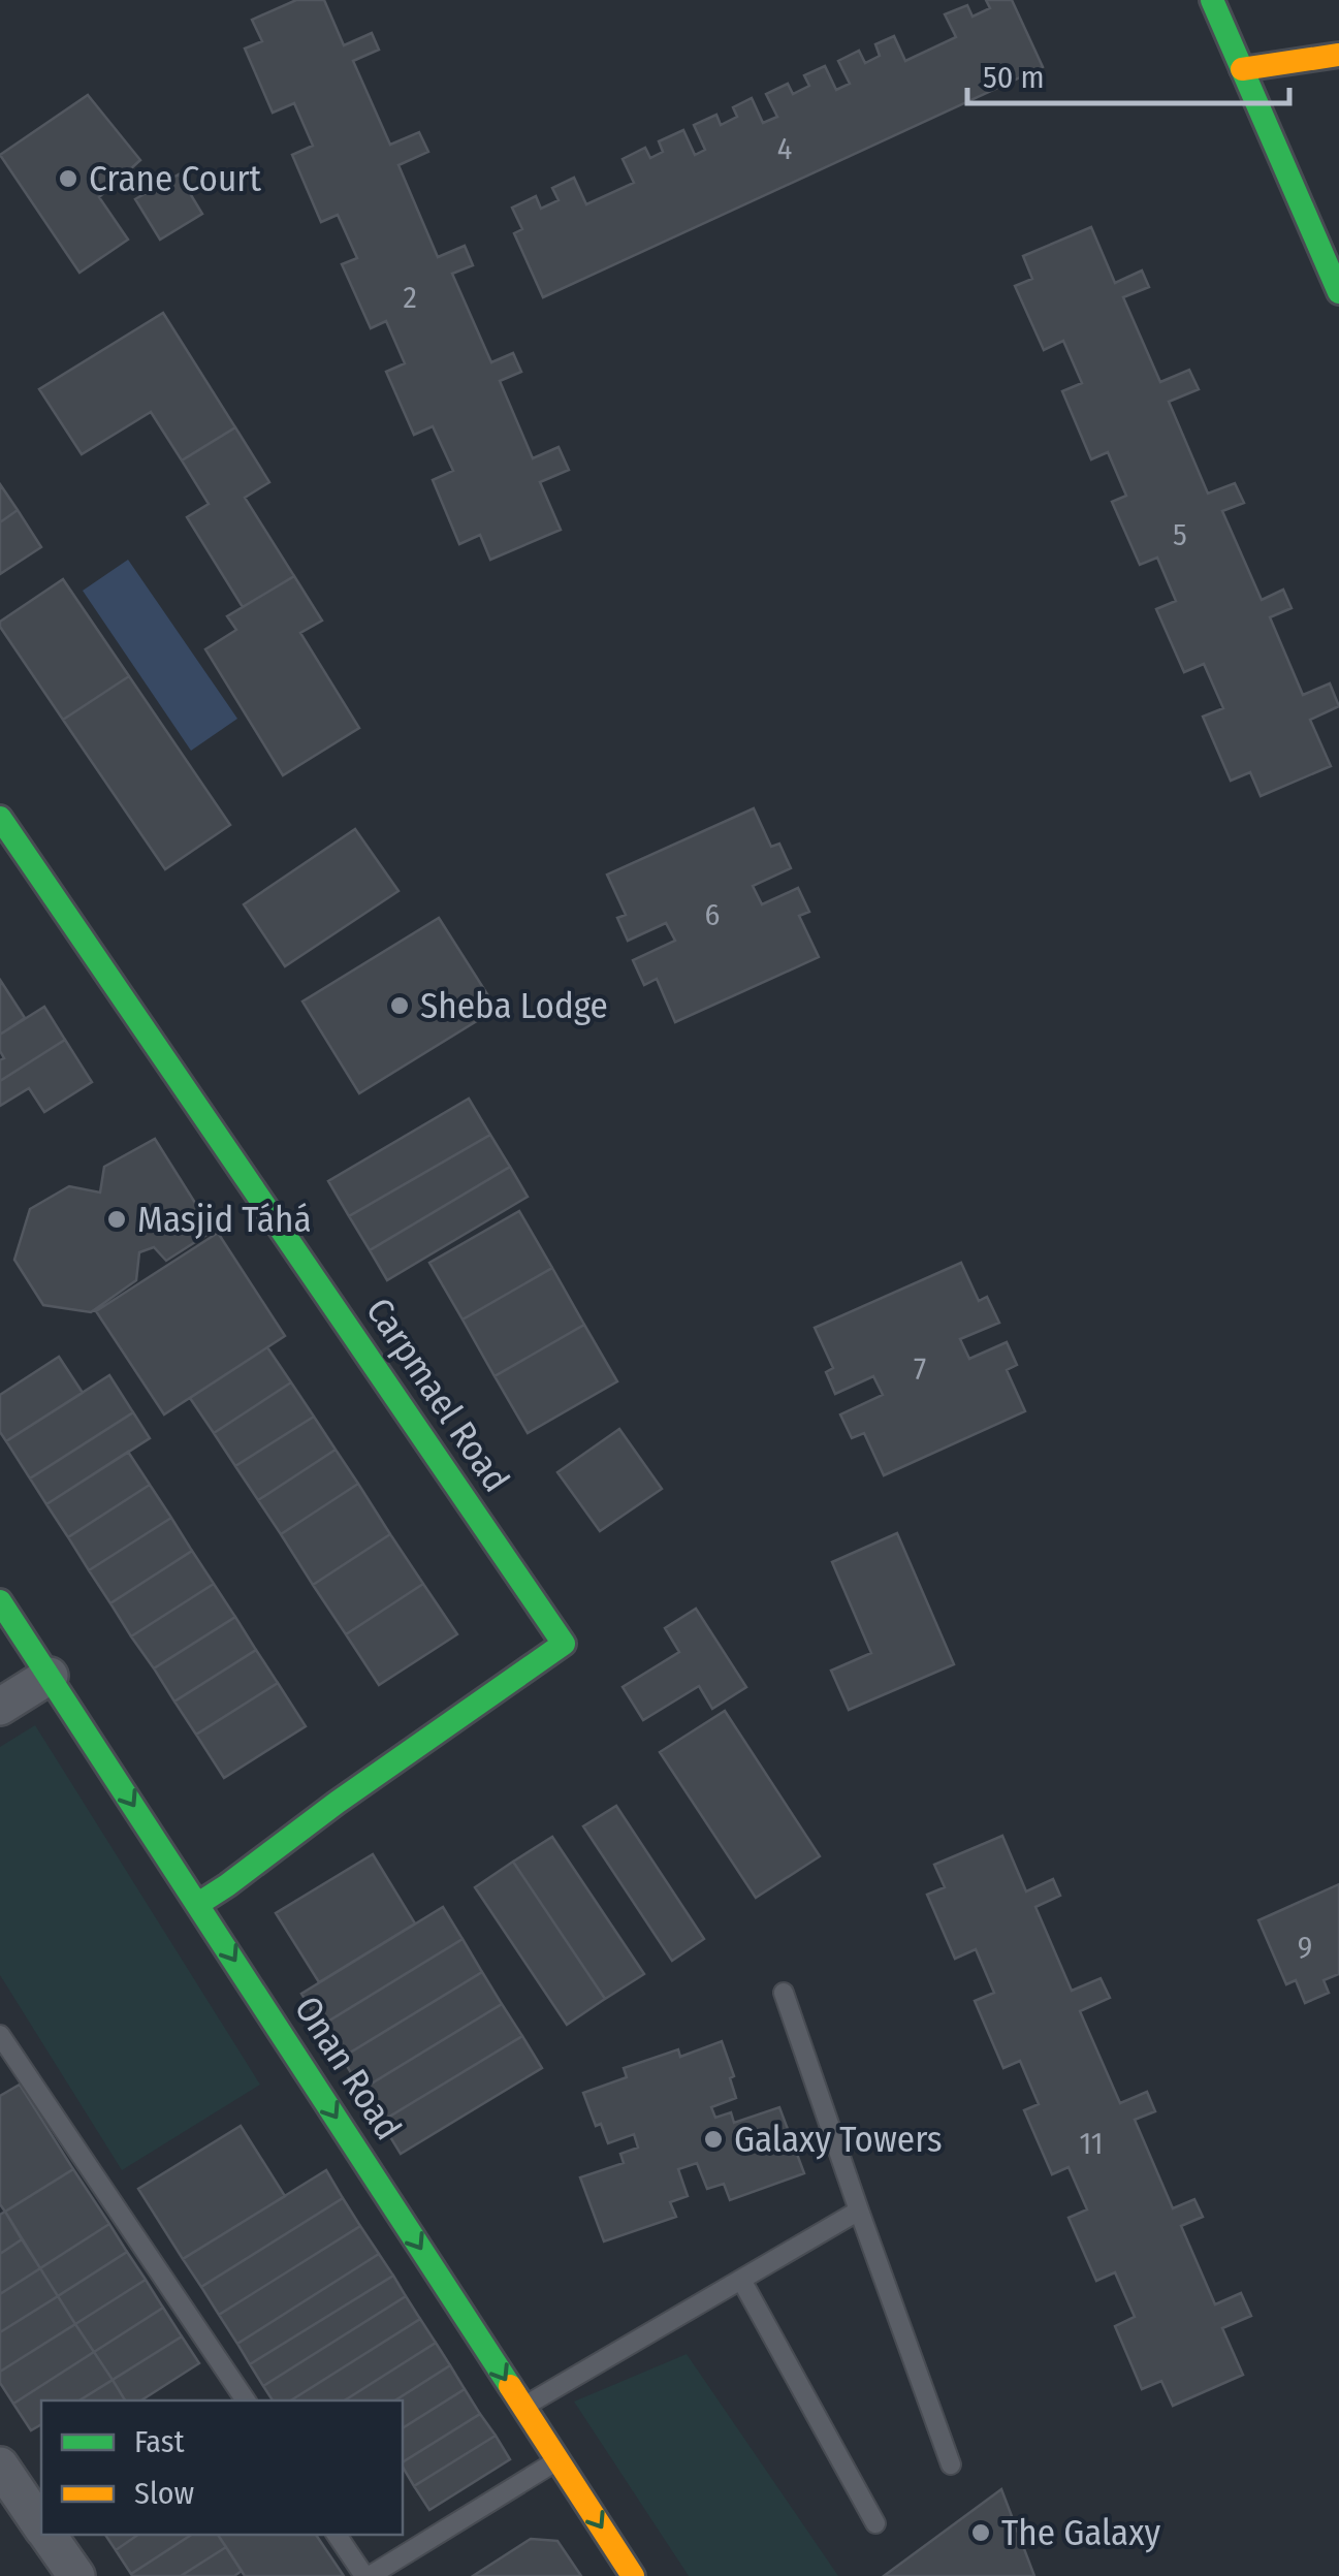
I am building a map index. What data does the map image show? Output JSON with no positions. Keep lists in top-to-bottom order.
{
  "streets": {
    "street": ["Carpmael Road", "Onan Road"]
  },
  "crossings": [
    ["Carpmael Road", "Onan Road"]
  ],
  "one_way": ["Onan Road"],
  "places": [
    "Crane Court",
    "Sheba Lodge",
    "Masjid Táhá",
    "Galaxy Towers",
    "The Galaxy"
  ],
  "house_numbers": [
    "4",
    "2",
    "5",
    "6",
    "7",
    "9",
    "11"
  ],
  "legend": ["Fast", "Slow"],
  "scale_bar": "50 m"
}
